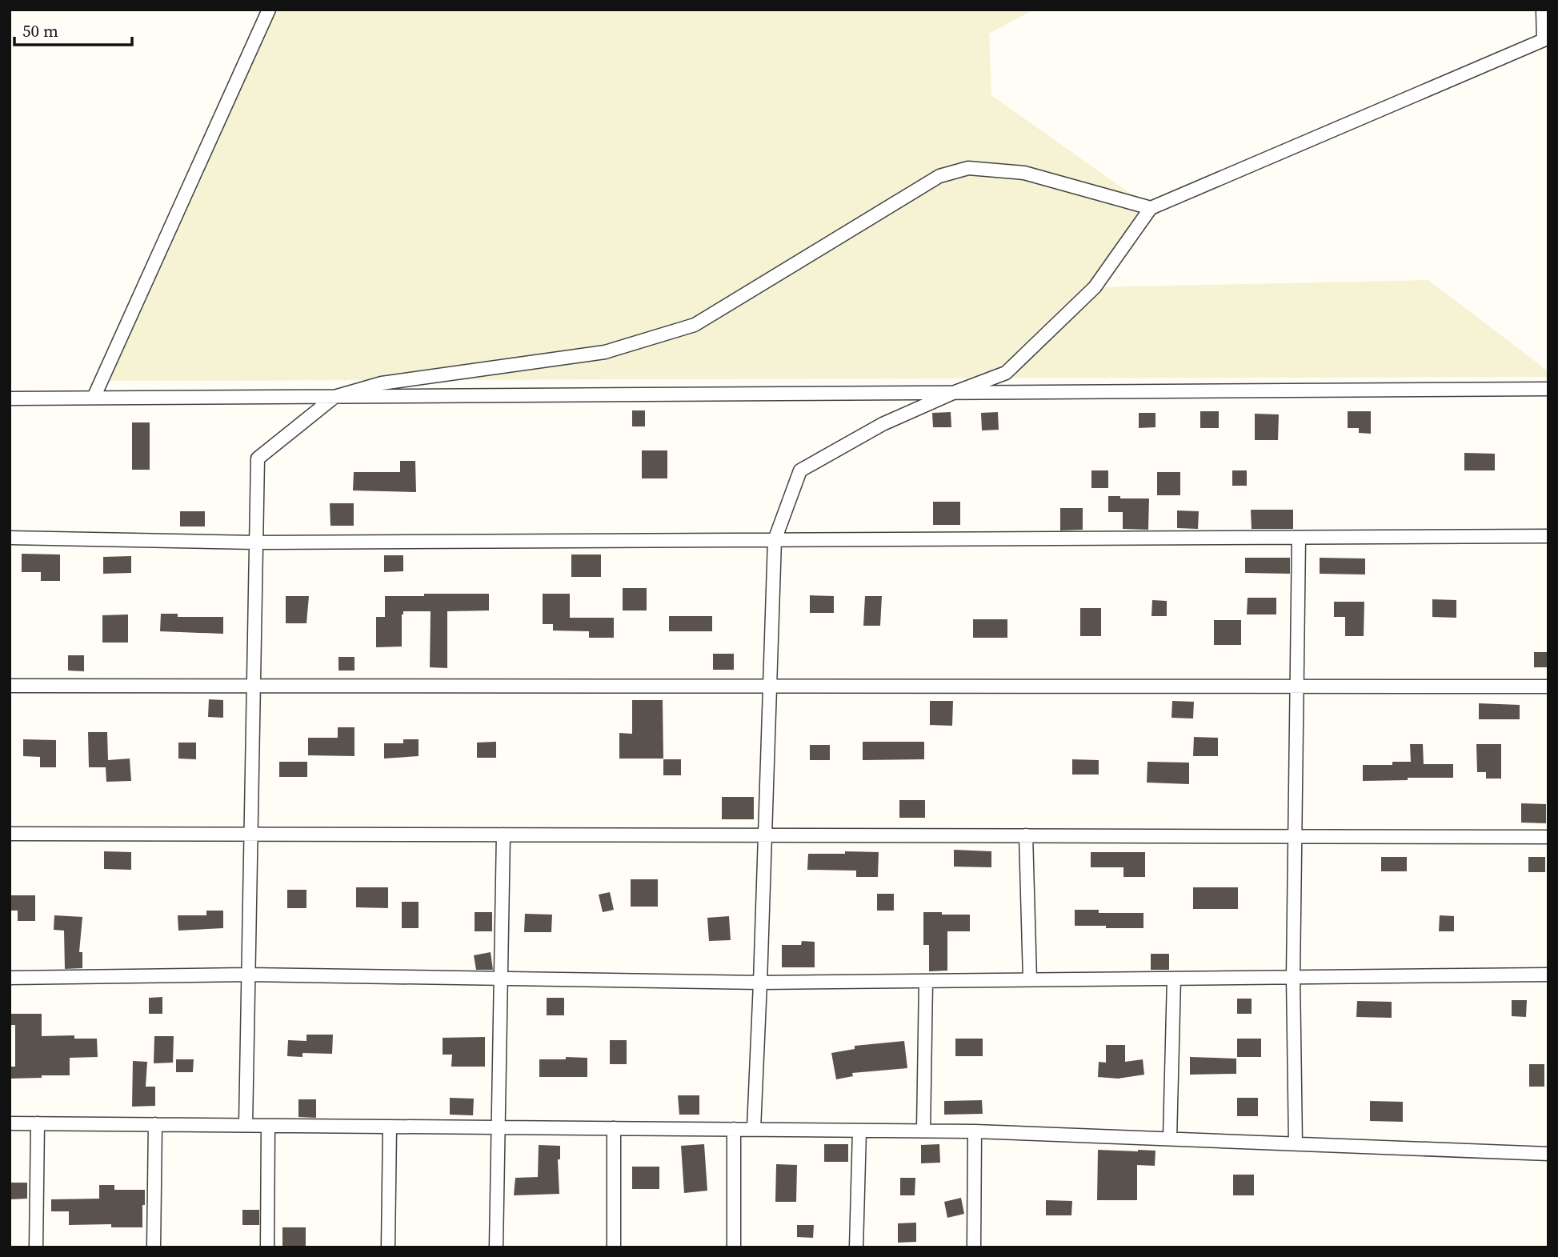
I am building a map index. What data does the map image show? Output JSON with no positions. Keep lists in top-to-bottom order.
{
  "scale_bar": "50 m"
}
